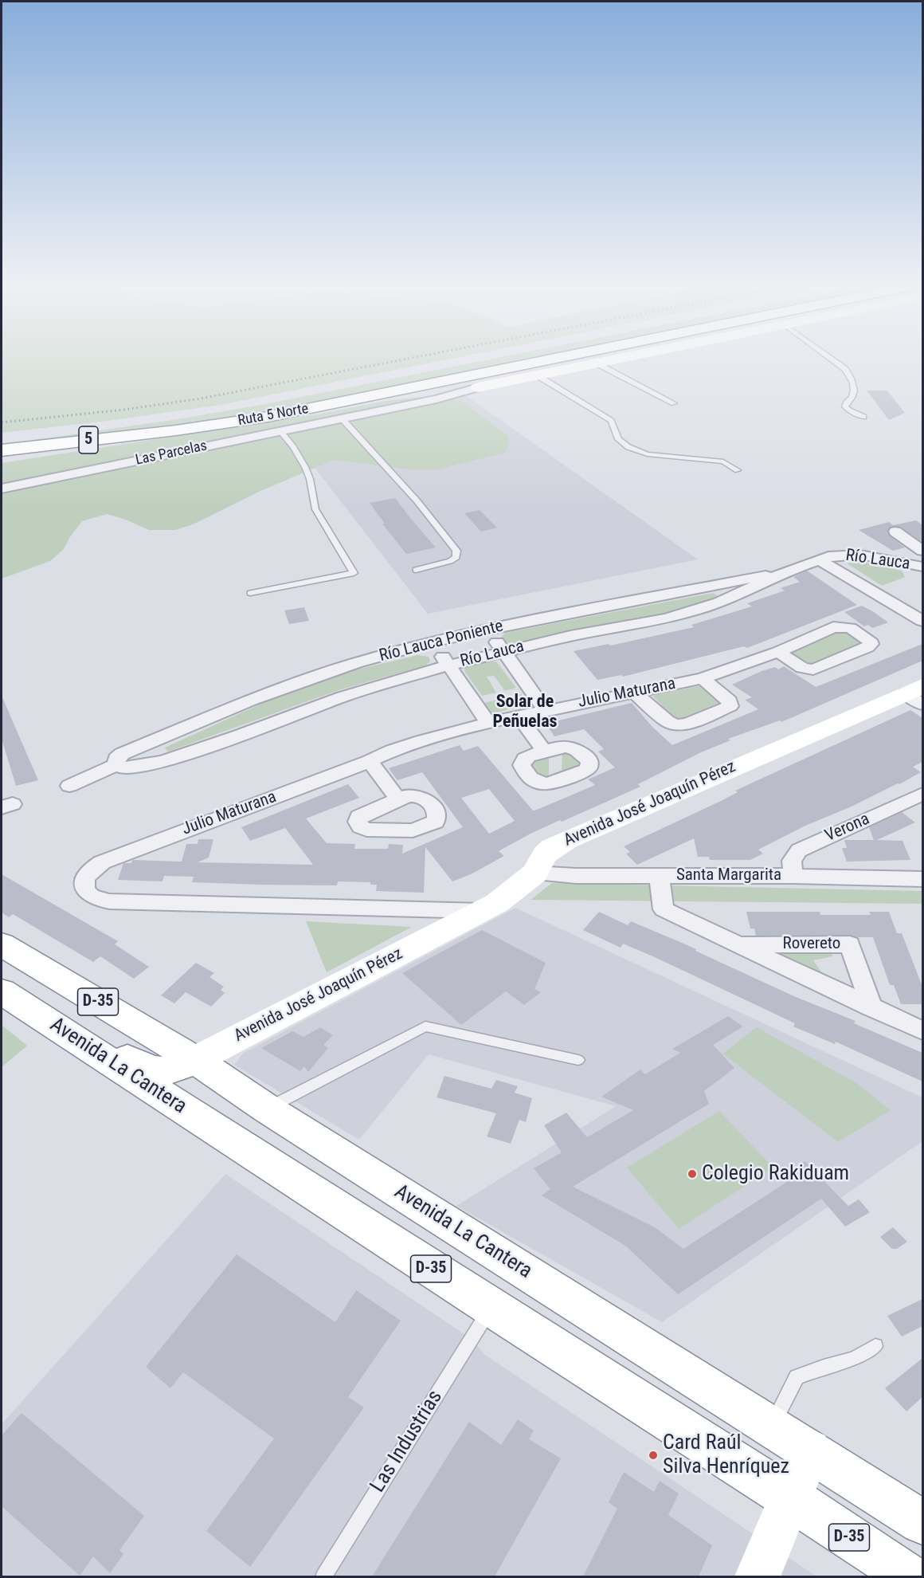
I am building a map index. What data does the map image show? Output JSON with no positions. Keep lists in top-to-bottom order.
{
  "streets": {
    "main road": [
      "Ruta 5 Norte",
      "5",
      "Avenida José Joaquín Pérez",
      "D-35",
      "Avenida La Cantera"
    ],
    "street": [
      "Las Parcelas",
      "Río Lauca",
      "Río Lauca Poniente",
      "Julio Maturana",
      "Verona",
      "Santa Margarita",
      "Rovereto"
    ],
    "lane": ["Las Industrias"]
  },
  "crossings": [
    ["Ruta 5 Norte", "Las Parcelas"],
    ["Río Lauca", "Río Lauca Poniente"],
    ["Julio Maturana", "Avenida José Joaquín Pérez"],
    ["Avenida José Joaquín Pérez", "Santa Margarita"],
    ["Avenida José Joaquín Pérez", "Avenida La Cantera"],
    ["Verona", "Santa Margarita"],
    ["Santa Margarita", "Rovereto"],
    ["Avenida La Cantera", "Las Industrias"]
  ],
  "districts": ["Solar de Peñuelas"],
  "places": ["Colegio Rakiduam", "Card Raúl Silva Henríquez"]
}
